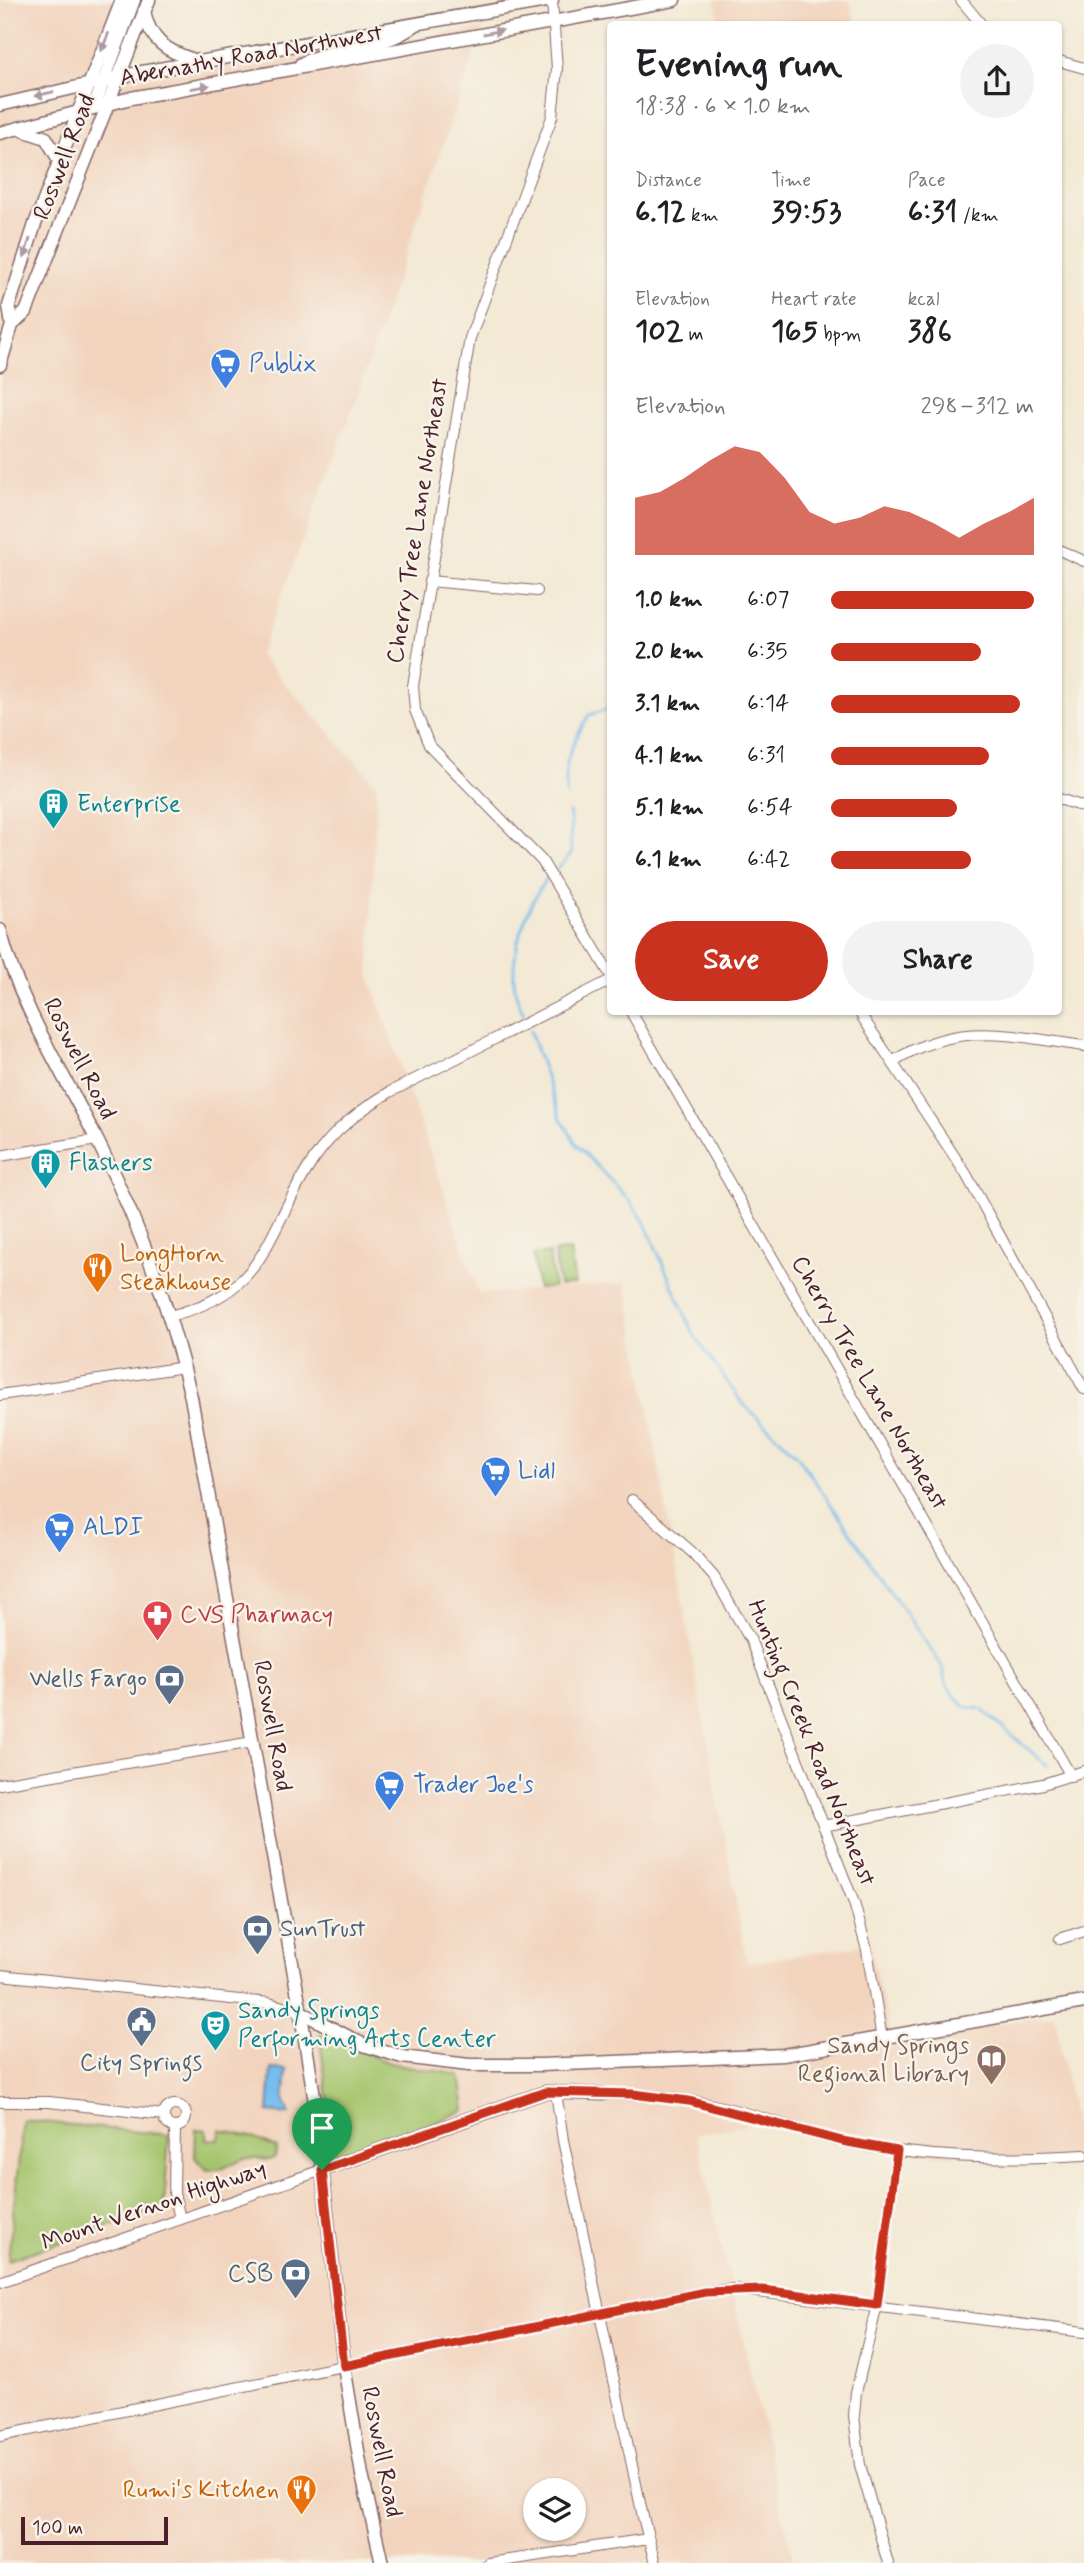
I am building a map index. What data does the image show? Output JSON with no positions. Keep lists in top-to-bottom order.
{
  "streets": {
    "main road": ["Abernathy Road Northwest", "Roswell Road", "Mount Vernon Highway"],
    "street": ["Cherry Tree Lane Northeast", "Hunting Creek Road Northeast"]
  },
  "crossings": [
    ["Abernathy Road Northwest", "Roswell Road"],
    ["Abernathy Road Northwest", "Cherry Tree Lane Northeast"],
    ["Roswell Road", "Mount Vernon Highway"]
  ],
  "places": {
    "supermarket": [
      "Publix",
      "Lidl",
      "ALDI",
      "Trader Joe's"
    ],
    "building": ["Enterprise", "Flashers"],
    "restaurant": ["LongHorn Steakhouse", "Rumi's Kitchen"],
    "pharmacy": ["CVS Pharmacy"],
    "bank": ["Wells Fargo", "SunTrust", "CSB"],
    "public building": ["City Springs"],
    "theatre": ["Sandy Springs Performing Arts Center"],
    "library": ["Sandy Springs Regional Library"]
  },
  "scale_bar": "100 m",
  "page": {
    "heading": ["Evening run", "18:38 · 6 × 1.0 km"],
    "stats": [
      ["Distance", "6.12 km"],
      ["Time", "39:53"],
      ["Pace", "6:31 /km"],
      ["Elevation", "102 m"],
      ["Heart rate", "165 bpm"],
      ["kcal", "386"]
    ],
    "chart": ["Elevation", "298–312 m"],
    "list": [
      {
        "name": "1.0 km",
        "note": "6:07"
      },
      {
        "name": "2.0 km",
        "note": "6:35"
      },
      {
        "name": "3.1 km",
        "note": "6:14"
      },
      {
        "name": "4.1 km",
        "note": "6:31"
      },
      {
        "name": "5.1 km",
        "note": "6:54"
      },
      {
        "name": "6.1 km",
        "note": "6:42"
      }
    ],
    "buttons": ["Save", "Share"],
    "scale": "100 m"
  }
}
